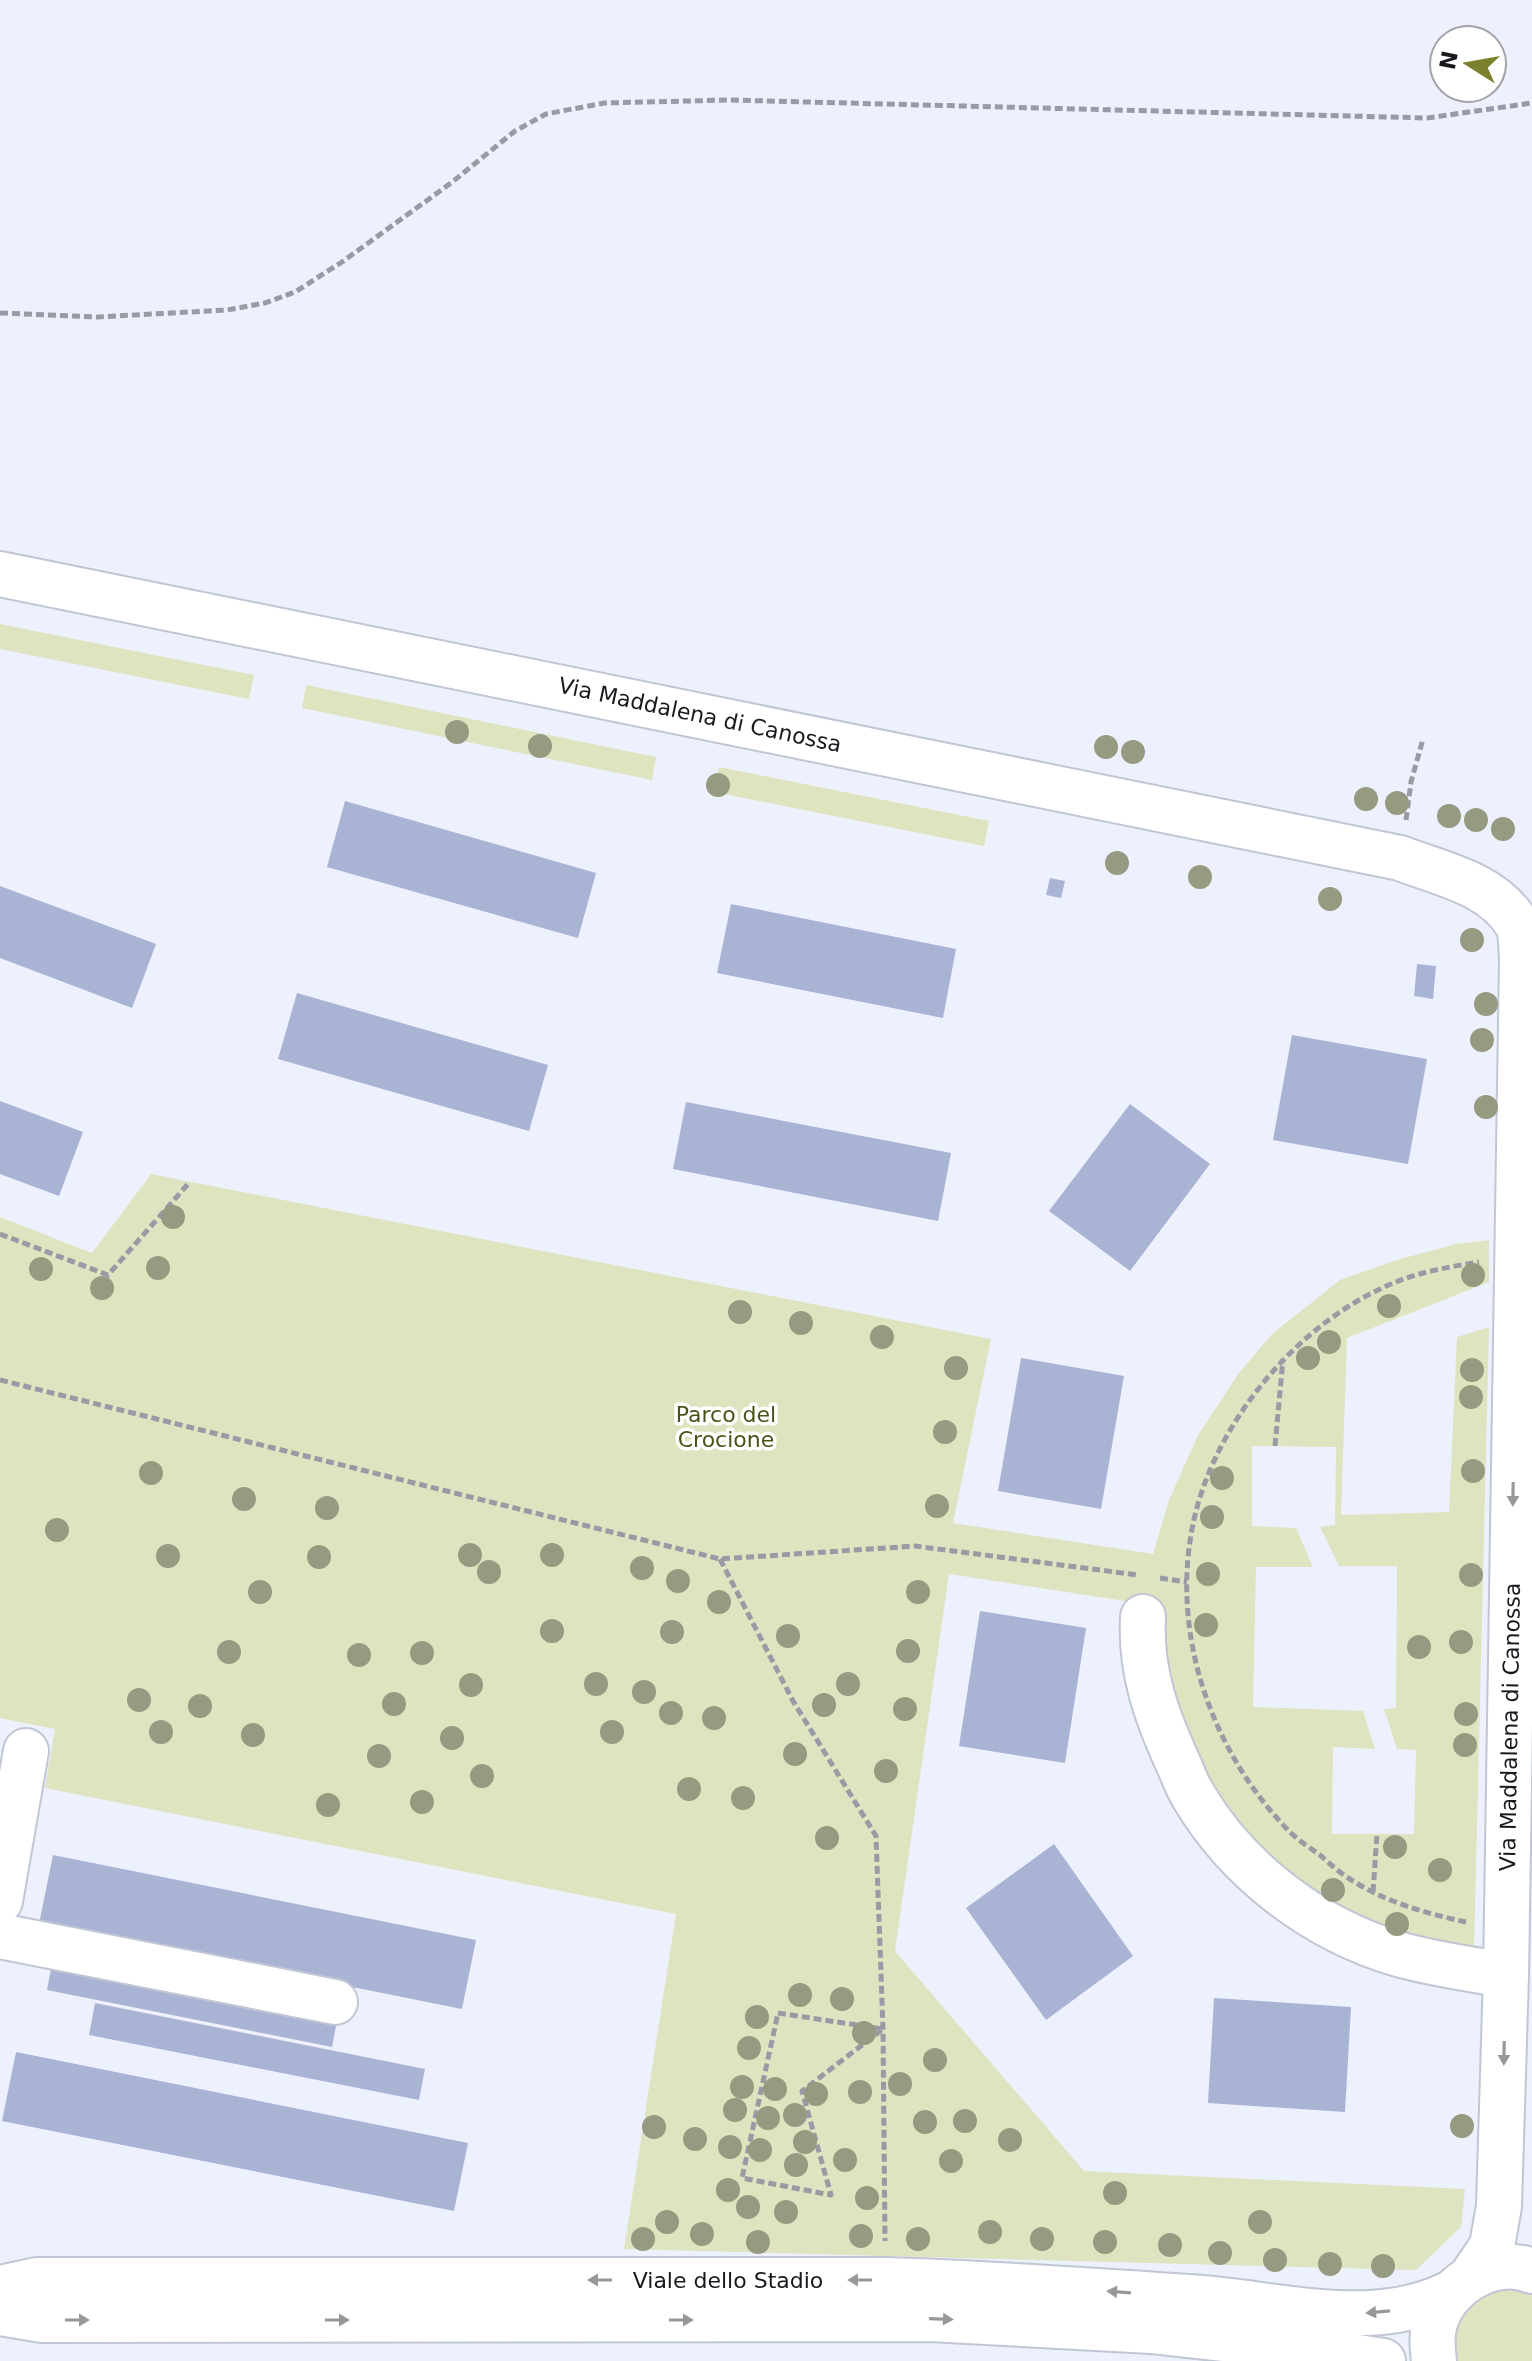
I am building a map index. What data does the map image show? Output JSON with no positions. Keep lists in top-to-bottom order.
{
  "streets": {
    "street": ["Via Maddalena di Canossa", "Viale dello Stadio"]
  },
  "parks": ["Parco del Crocione"],
  "north": "left"
}
